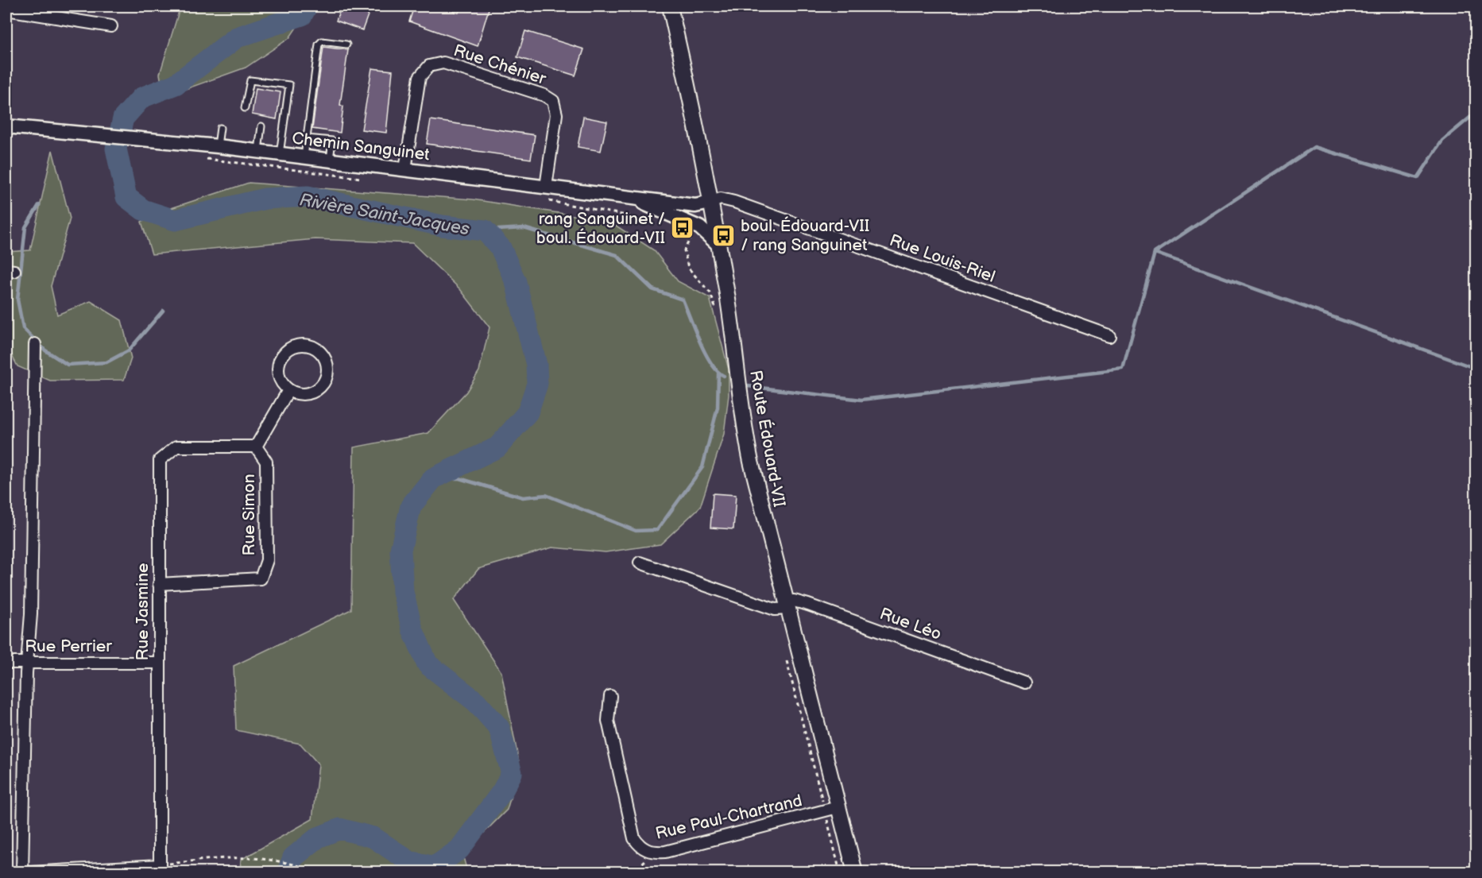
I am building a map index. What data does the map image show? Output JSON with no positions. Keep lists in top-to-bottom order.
{
  "streets": {
    "main road": ["Route Édouard-VII"],
    "street": [
      "Rue Chénier",
      "Chemin Sanguinet",
      "Rue Louis-Riel",
      "Rue Simon",
      "Rue Jasmine",
      "Rue Léo",
      "Rue Perrier",
      "Rue Paul-Chartrand"
    ]
  },
  "crossings": [
    ["Rue Chénier", "Chemin Sanguinet"],
    ["Chemin Sanguinet", "Rue Louis-Riel"],
    ["Chemin Sanguinet", "Route Édouard-VII"],
    ["Rue Louis-Riel", "Route Édouard-VII"],
    ["Route Édouard-VII", "Rue Léo"],
    ["Route Édouard-VII", "Rue Paul-Chartrand"],
    ["Rue Simon", "Rue Jasmine"],
    ["Rue Jasmine", "Rue Perrier"]
  ],
  "water": ["Rivière Saint-Jacques"],
  "places": {
    "bus stop": ["rang Sanguinet / boul. Édouard-VII", "boul. Édouard-VII / rang Sanguinet"]
  }
}
